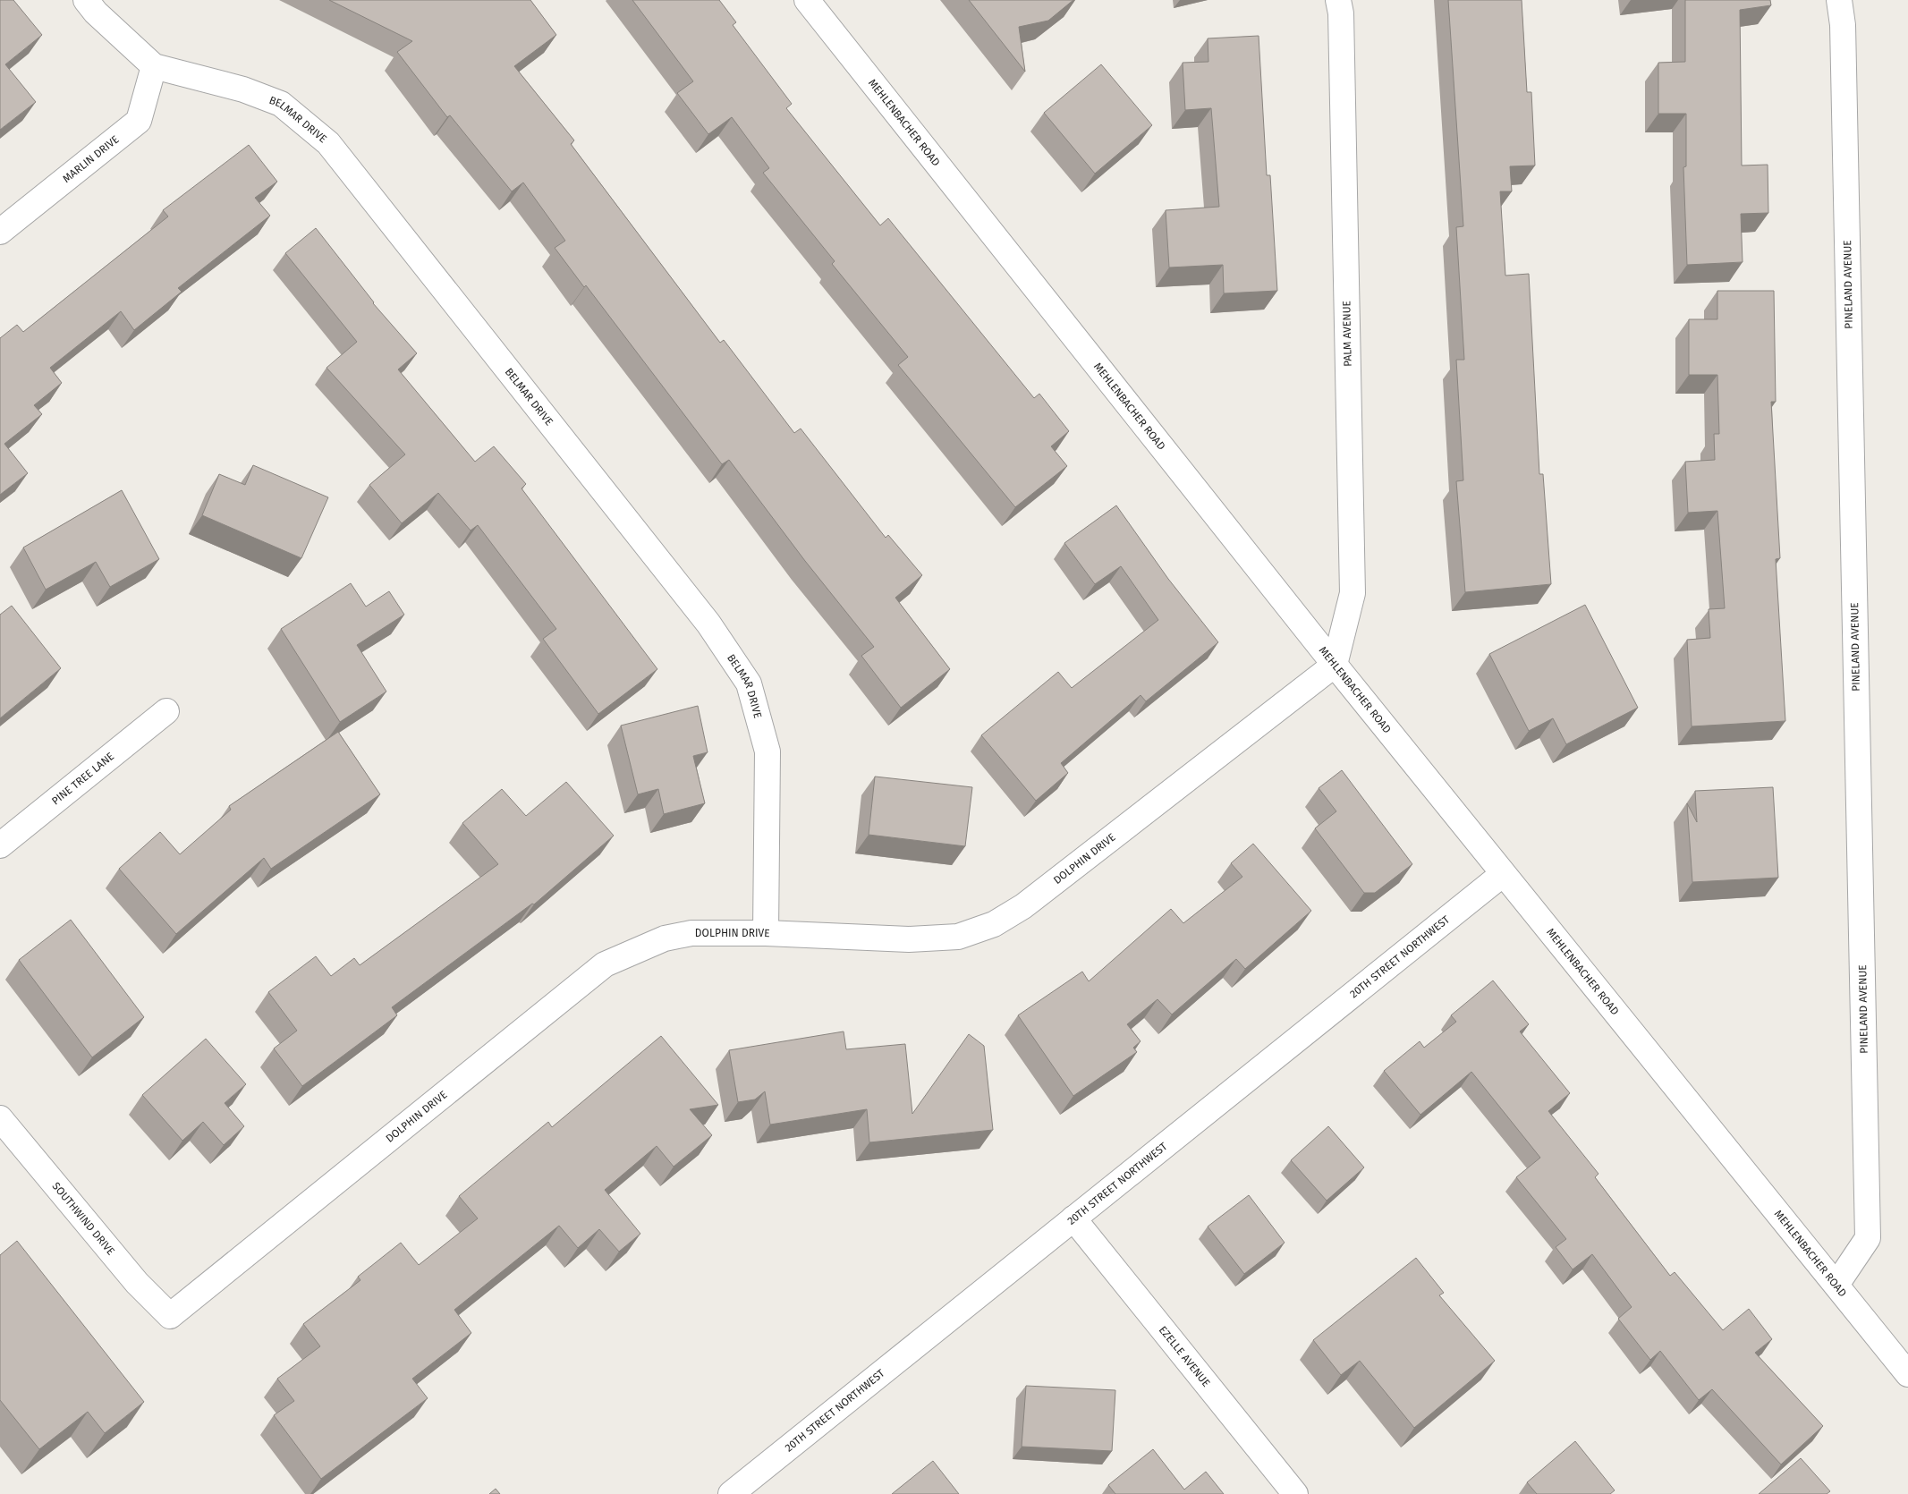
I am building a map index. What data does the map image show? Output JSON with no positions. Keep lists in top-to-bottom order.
{
  "streets": {
    "street": [
      "BELMAR DRIVE",
      "MEHLENBACHER ROAD",
      "MARLIN DRIVE",
      "PINELAND AVENUE",
      "PALM AVENUE",
      "PINE TREE LANE",
      "DOLPHIN DRIVE",
      "20TH STREET NORTHWEST",
      "SOUTHWIND DRIVE",
      "EZELLE AVENUE"
    ]
  },
  "crossings": [
    ["BELMAR DRIVE", "MARLIN DRIVE"],
    ["BELMAR DRIVE", "DOLPHIN DRIVE"],
    ["MEHLENBACHER ROAD", "PINELAND AVENUE"],
    ["MEHLENBACHER ROAD", "PALM AVENUE"],
    ["MEHLENBACHER ROAD", "DOLPHIN DRIVE"],
    ["MEHLENBACHER ROAD", "20TH STREET NORTHWEST"],
    ["PALM AVENUE", "DOLPHIN DRIVE"],
    ["DOLPHIN DRIVE", "SOUTHWIND DRIVE"],
    ["20TH STREET NORTHWEST", "EZELLE AVENUE"]
  ]
}
